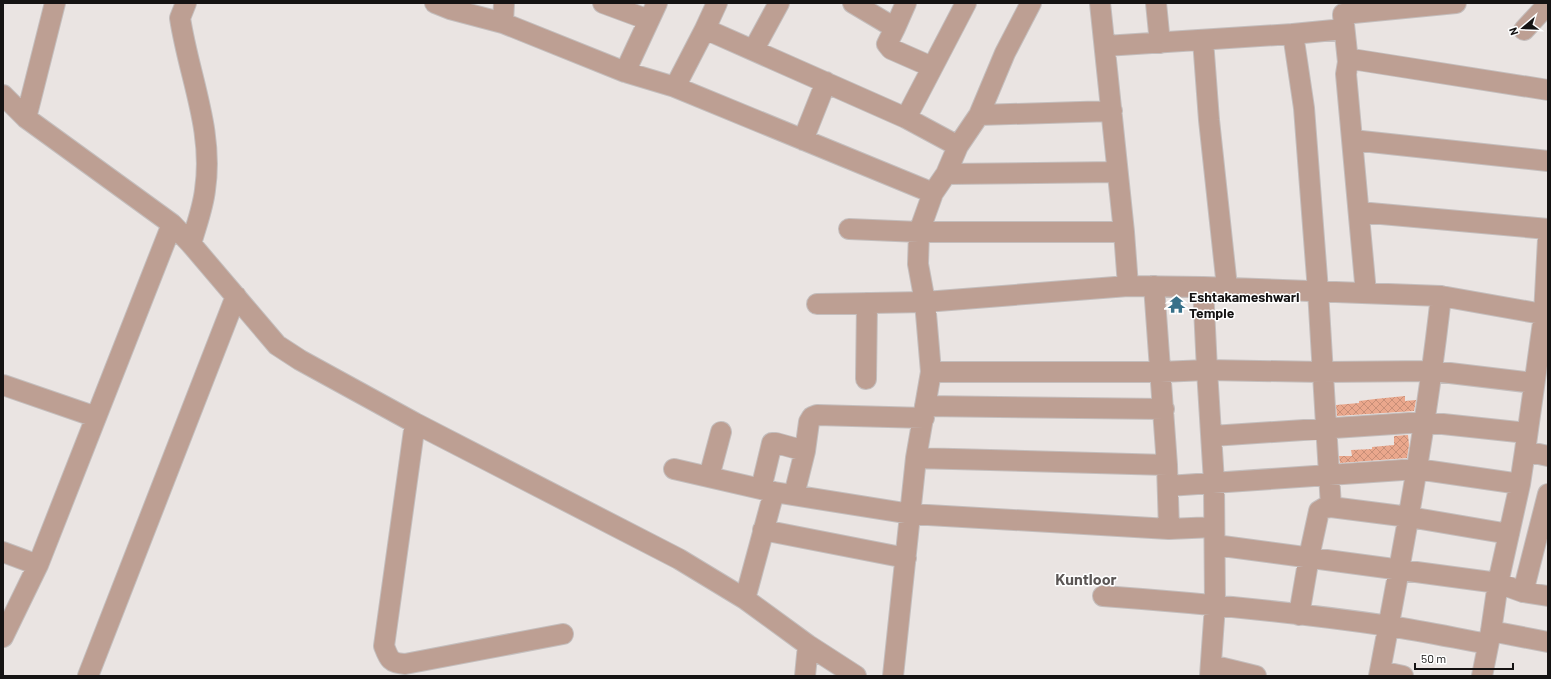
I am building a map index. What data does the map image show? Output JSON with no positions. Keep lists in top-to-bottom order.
{
  "districts": ["Kuntloor"],
  "places": {
    "temple": ["Eshtakameshwari Temple"]
  },
  "scale_bar": "50 m",
  "north": "left"
}
